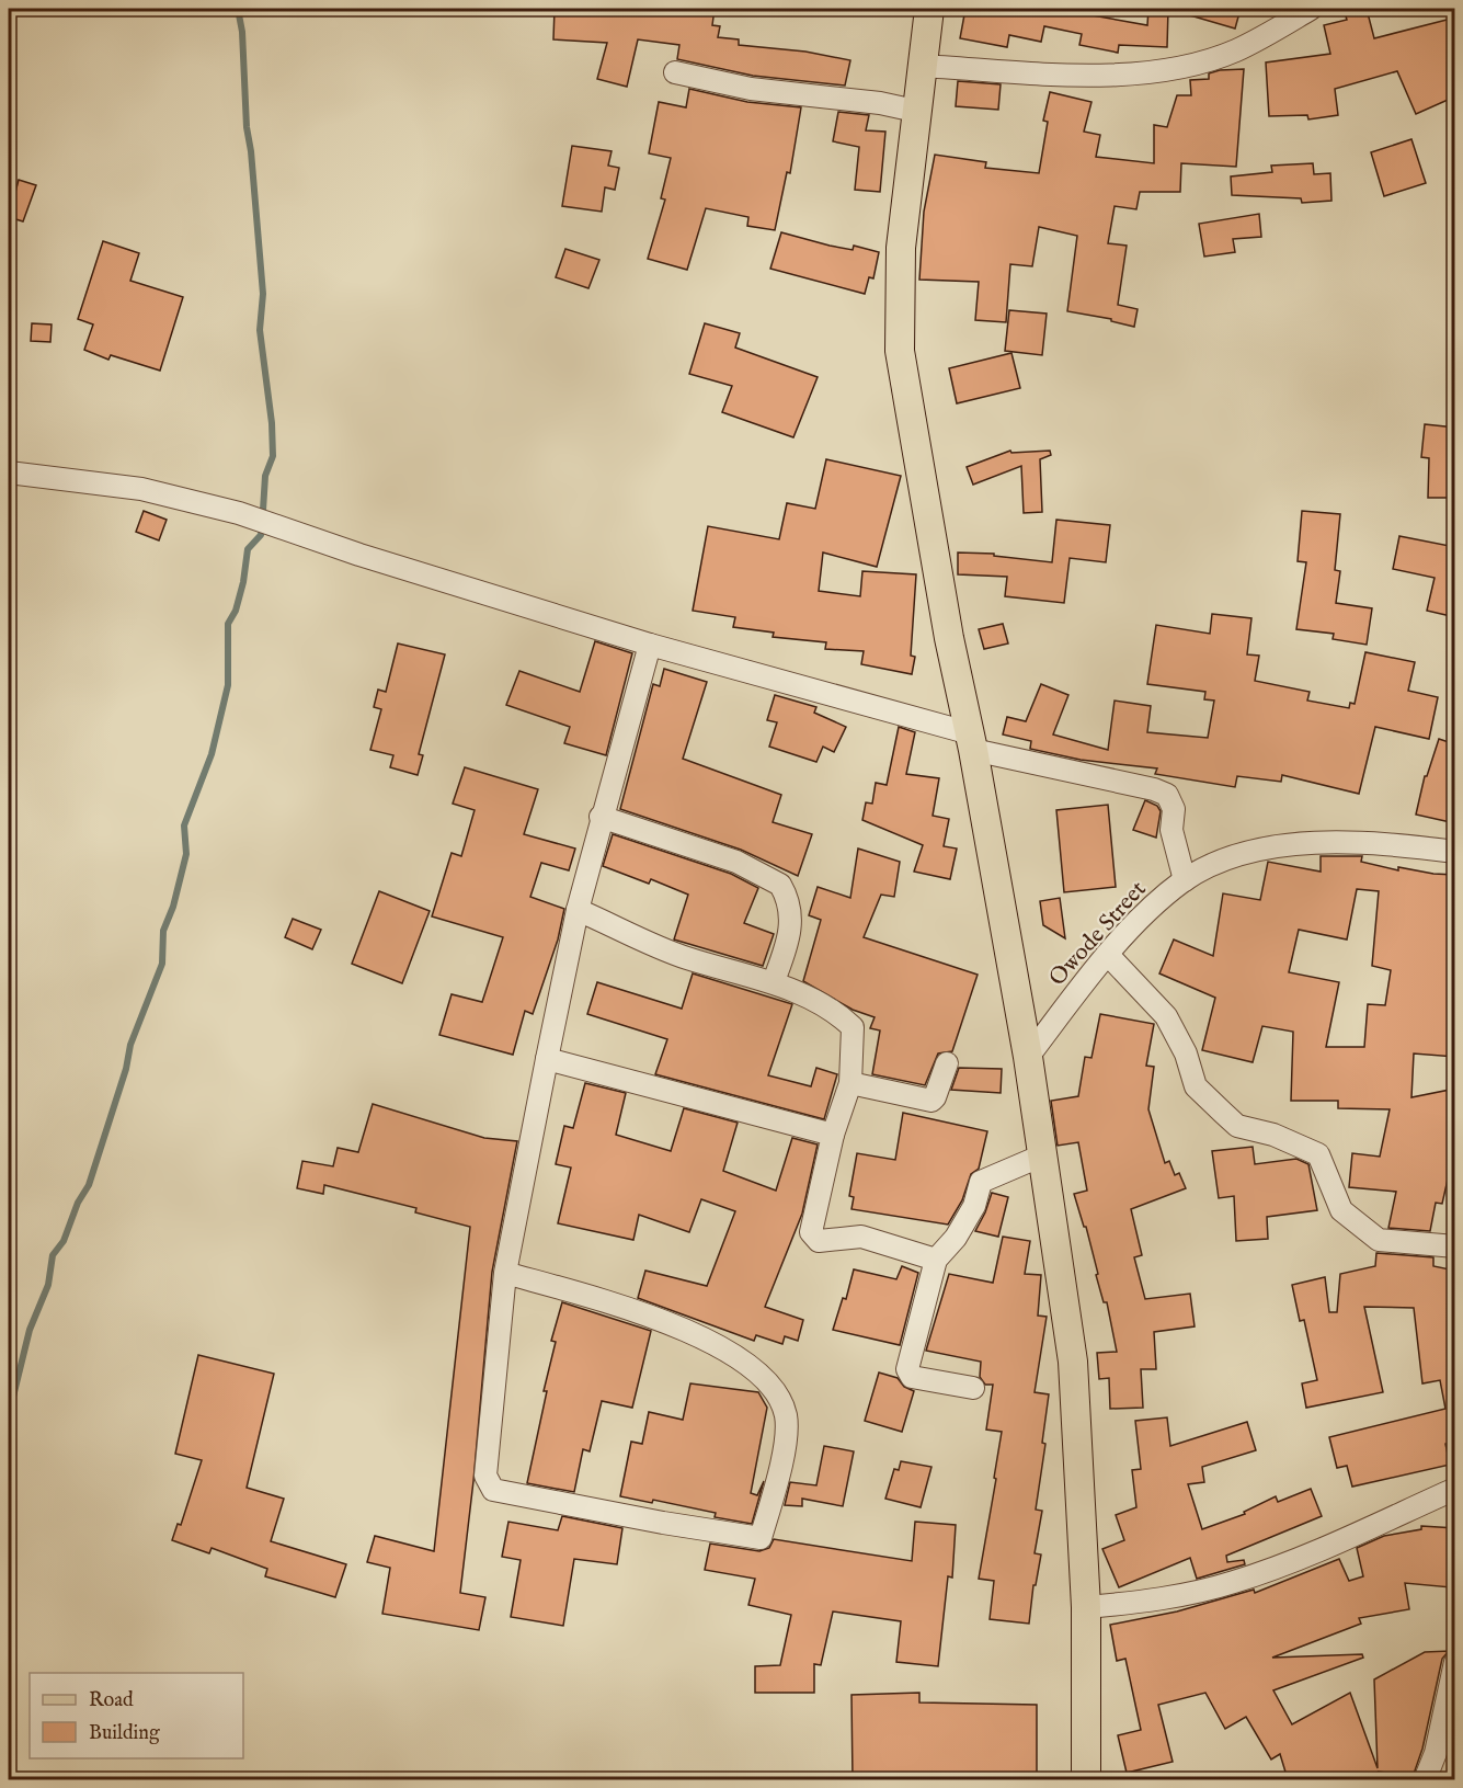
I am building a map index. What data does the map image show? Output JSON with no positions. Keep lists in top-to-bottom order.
{
  "streets": {
    "street": ["Owode Street"]
  },
  "legend": ["Road", "Building"]
}
